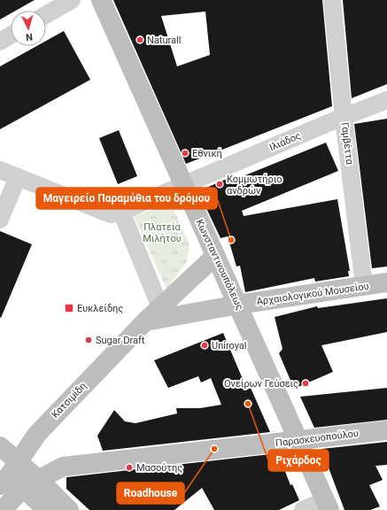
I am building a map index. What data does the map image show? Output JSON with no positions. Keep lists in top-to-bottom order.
{
  "streets": {
    "street": [
      "Ιλιάδος",
      "Γαμβέττα",
      "Κωνσταντινουπόλεως",
      "Αρχαιολογικού Μουσείου",
      "Κατσιμίδη",
      "Παρασκευοπούλου"
    ]
  },
  "crossings": [
    ["Ιλιάδος", "Γαμβέττα"],
    ["Ιλιάδος", "Κωνσταντινουπόλεως"],
    ["Γαμβέττα", "Αρχαιολογικού Μουσείου"],
    ["Κωνσταντινουπόλεως", "Αρχαιολογικού Μουσείου"],
    ["Κωνσταντινουπόλεως", "Κατσιμίδη"],
    ["Κωνσταντινουπόλεως", "Παρασκευοπούλου"],
    ["Κατσιμίδη", "Παρασκευοπούλου"]
  ],
  "parks": ["Πλατεία Μιλήτου"],
  "places": {
    "other": [
      "Naturall",
      "Εθνική",
      "Κομμωτήριο ανδρών",
      "Μαγειρείο Παραμύθια του δρόμου",
      "Sugar Draft",
      "Uniroyal",
      "Ονείρων Γεύσεις",
      "Ριχάρδος",
      "Roadhouse",
      "Μασούτης"
    ],
    "transit": ["Ευκλείδης"]
  },
  "north": "bottom"
}
